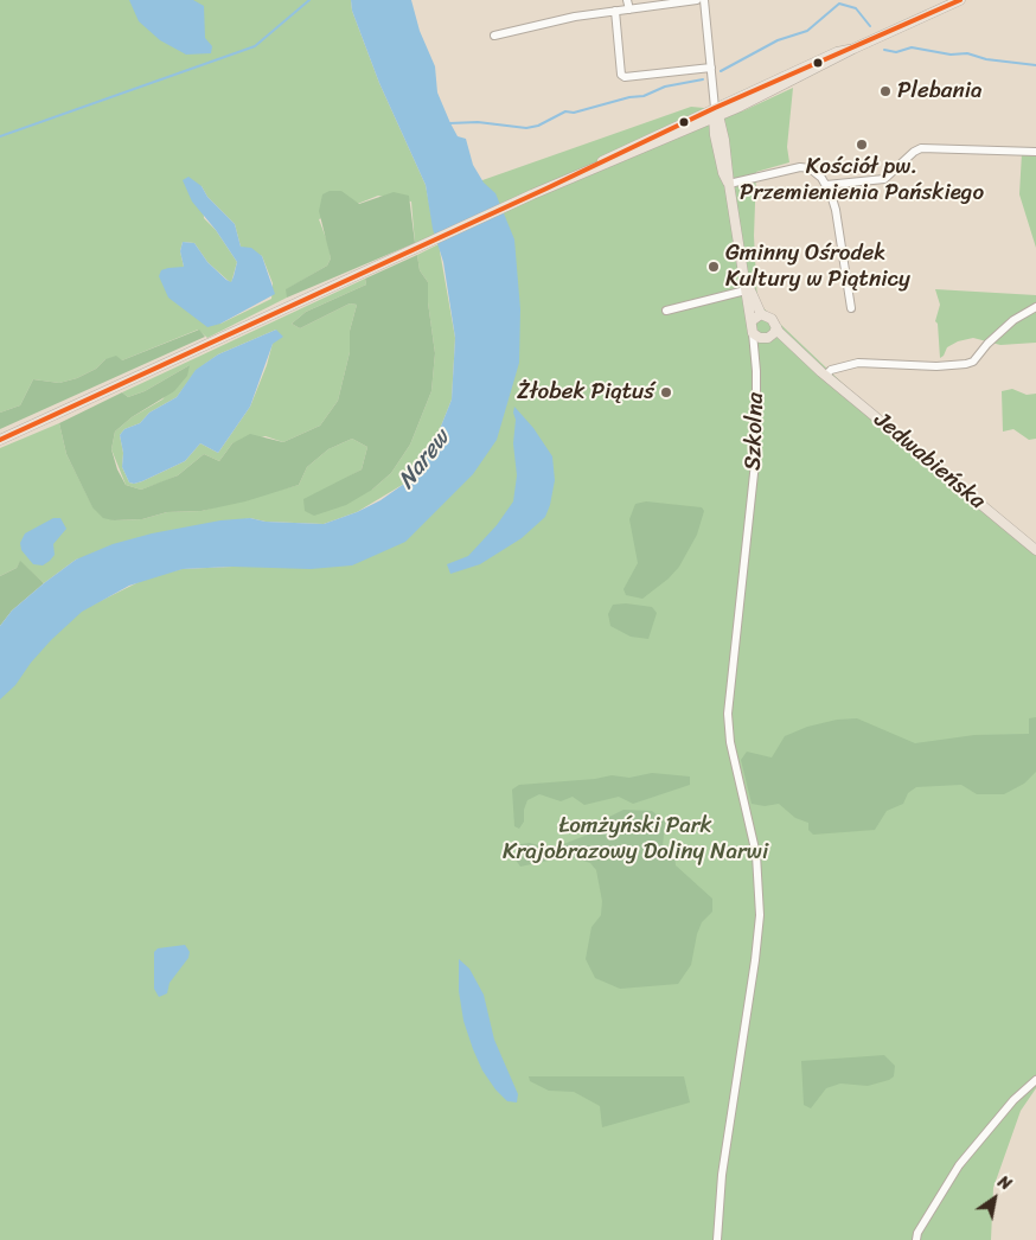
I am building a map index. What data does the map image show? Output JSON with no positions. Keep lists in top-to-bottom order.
{
  "streets": {
    "main road": ["Jedwabieńska"],
    "street": ["Szkolna"]
  },
  "crossings": [
    ["Szkolna", "Jedwabieńska"]
  ],
  "water": ["Narew"],
  "parks": ["Łomżyński Park Krajobrazowy Doliny Narwi"],
  "places": [
    "Plebania",
    "Kościół pw. Przemienienia Pańskiego",
    "Gminny Ośrodek Kultury w Piątnicy",
    "Żłobek Piątuś"
  ],
  "north": "top right"
}
